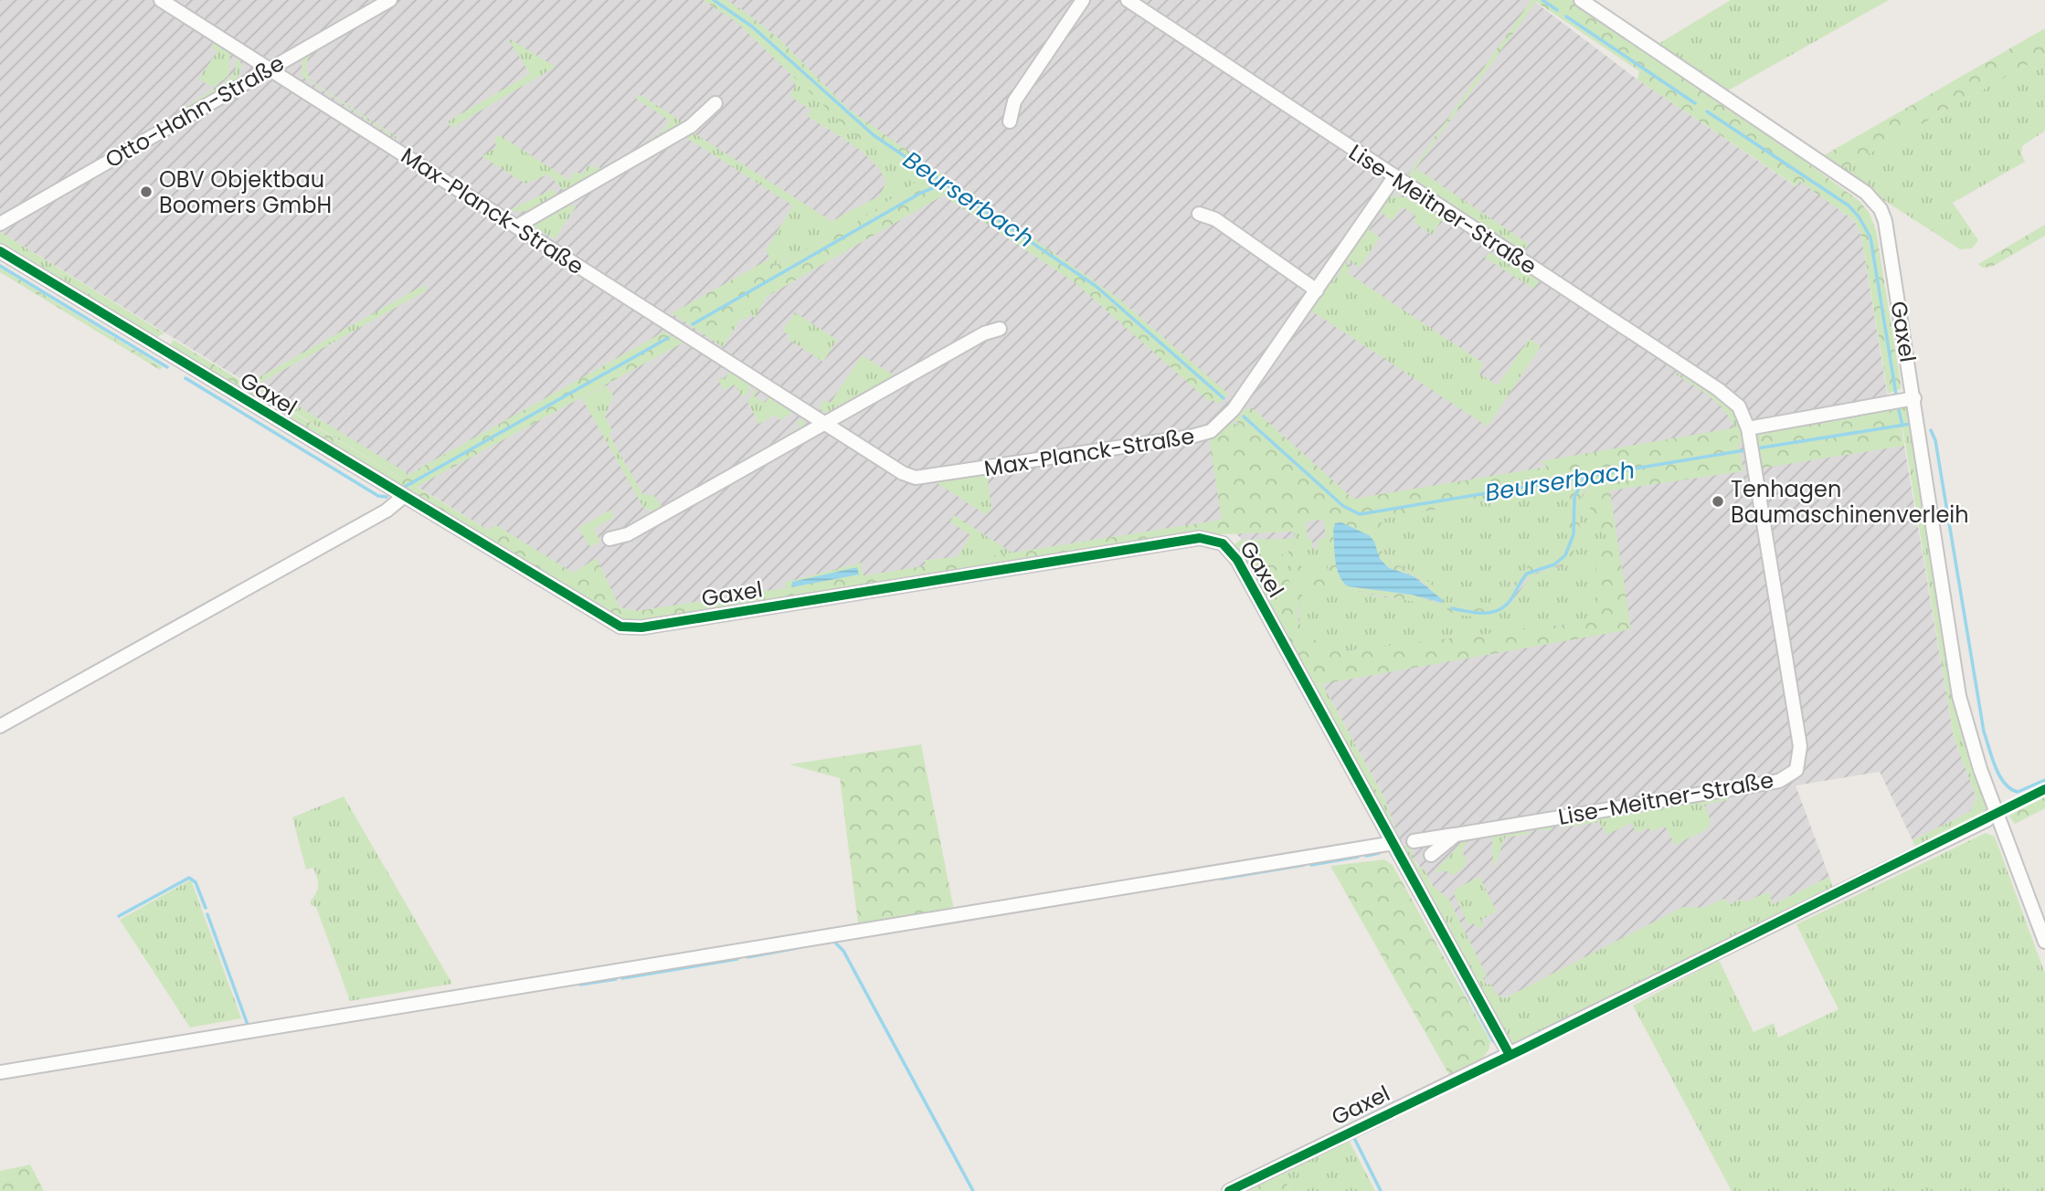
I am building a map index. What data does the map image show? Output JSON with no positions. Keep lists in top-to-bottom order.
{
  "streets": {
    "street": [
      "Otto-Hahn-Straße",
      "Lise-Meitner-Straße",
      "Max-Planck-Straße",
      "Gaxel"
    ]
  },
  "crossings": [
    ["Otto-Hahn-Straße", "Max-Planck-Straße"],
    ["Lise-Meitner-Straße", "Max-Planck-Straße"]
  ],
  "water": ["Beurserbach"],
  "places": ["OBV Objektbau Boomers GmbH", "Tenhagen Baumaschinenverleih"]
}
